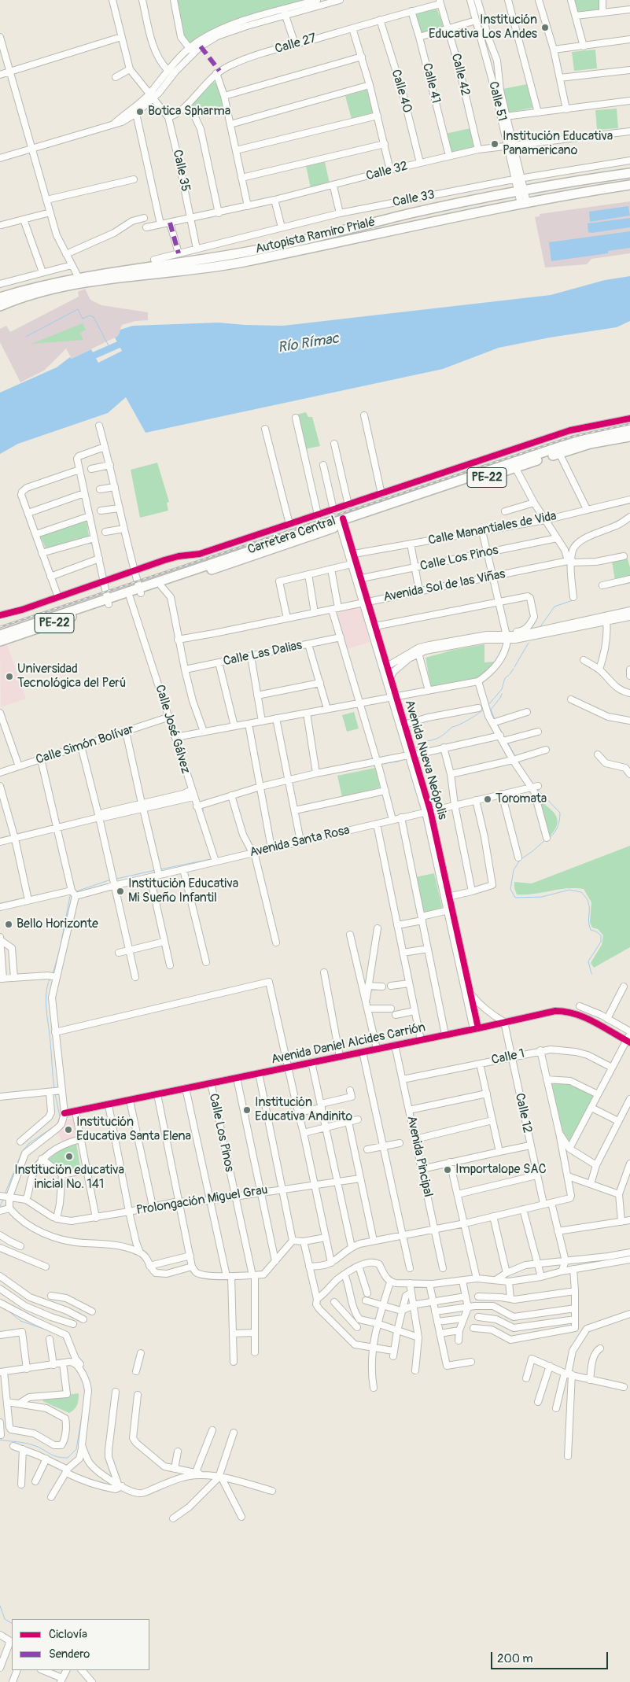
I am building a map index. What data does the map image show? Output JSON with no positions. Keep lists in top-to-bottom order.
{
  "streets": {
    "highway": ["Autopista Ramiro Prialé", "PE-22", "Carretera Central"],
    "street": [
      "Calle 27",
      "Calle 42",
      "Calle 41",
      "Calle 40",
      "Calle 51",
      "Calle 35",
      "Calle 32",
      "Calle 33",
      "Calle Manantiales de Vida",
      "Calle Los Pinos",
      "Avenida Sol de las Viñas",
      "Calle Las Dalias",
      "Calle José Gálvez",
      "Calle Simón Bolívar",
      "Avenida Nueva Neópolis",
      "Avenida Santa Rosa",
      "Avenida Daniel Alcides Carrión",
      "Calle 1",
      "Calle 12",
      "Avenida Pincipal",
      "Prolongación Miguel Grau"
    ]
  },
  "crossings": [
    ["Calle 27", "Calle 42"],
    ["Calle 27", "Calle 41"],
    ["Calle 27", "Calle 40"],
    ["Calle 27", "Calle 35"],
    ["Calle 42", "Calle 32"],
    ["Calle 41", "Calle 32"],
    ["Calle 40", "Calle 32"],
    ["Calle 51", "Calle 32"],
    ["Calle 51", "Calle 33"],
    ["Calle 51", "Autopista Ramiro Prialé"],
    ["Calle 35", "Calle 32"],
    ["Calle 35", "Calle 33"],
    ["Calle Manantiales de Vida", "Avenida Nueva Neópolis"],
    ["Carretera Central", "Calle José Gálvez"],
    ["Carretera Central", "Avenida Nueva Neópolis"],
    ["Calle Los Pinos", "Avenida Nueva Neópolis"],
    ["Calle Los Pinos", "Avenida Daniel Alcides Carrión"],
    ["Calle Los Pinos", "Prolongación Miguel Grau"],
    ["Avenida Sol de las Viñas", "Avenida Nueva Neópolis"],
    ["Calle José Gálvez", "Calle Simón Bolívar"],
    ["Calle José Gálvez", "Avenida Santa Rosa"],
    ["Avenida Nueva Neópolis", "Avenida Santa Rosa"],
    ["Avenida Nueva Neópolis", "Avenida Daniel Alcides Carrión"],
    ["Avenida Daniel Alcides Carrión", "Calle 12"],
    ["Avenida Daniel Alcides Carrión", "Avenida Pincipal"],
    ["Calle 1", "Calle 12"],
    ["Calle 1", "Avenida Pincipal"]
  ],
  "water": ["Río Rímac"],
  "places": [
    "Institución Educativa Los Andes",
    "Botica Spharma",
    "Institución Educativa Panamericano",
    "Universidad Tecnológica del Perú",
    "Toromata",
    "Institución Educativa Mi Sueño Infantil",
    "Bello Horizonte",
    "Institución Educativa Andinito",
    "Institución Educativa Santa Elena",
    "Institución educativa inicial No. 141",
    "Importalope SAC"
  ],
  "legend": ["Ciclovía", "Sendero"],
  "scale_bar": "200 m"
}
